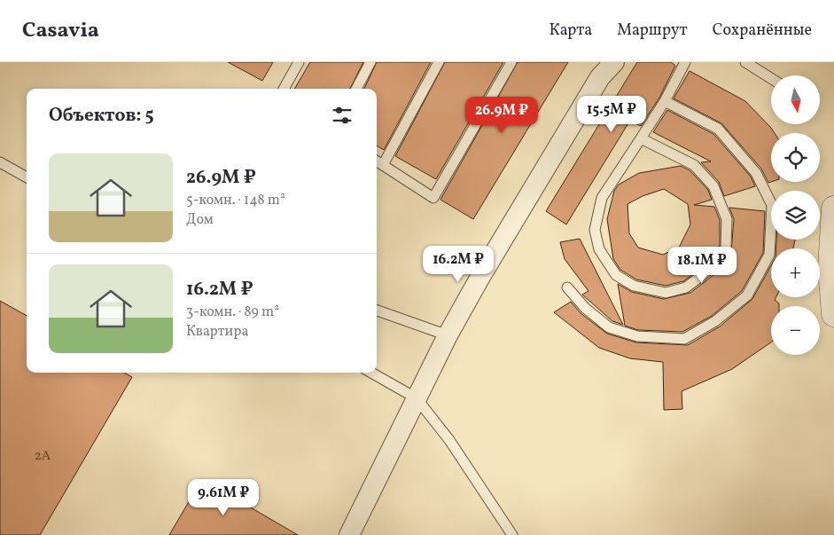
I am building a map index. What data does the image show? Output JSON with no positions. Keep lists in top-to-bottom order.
{
  "house_numbers": ["2А"],
  "north": "bottom",
  "page": {
    "header": "Casavia",
    "nav": ["Карта", "Маршрут", "Сохранённые"],
    "map_buttons": ["+", "−"],
    "heading": "Объектов: 5",
    "price": [
      "15.5M ₽",
      "26.9M ₽",
      "16.2M ₽",
      "18.1M ₽",
      "9.61M ₽"
    ],
    "list": [
      {
        "name": "26.9M ₽",
        "note": "5-комн. · 148 m² · Дом"
      },
      {
        "name": "16.2M ₽",
        "note": "3-комн. · 89 m² · Квартира"
      }
    ]
  }
}
